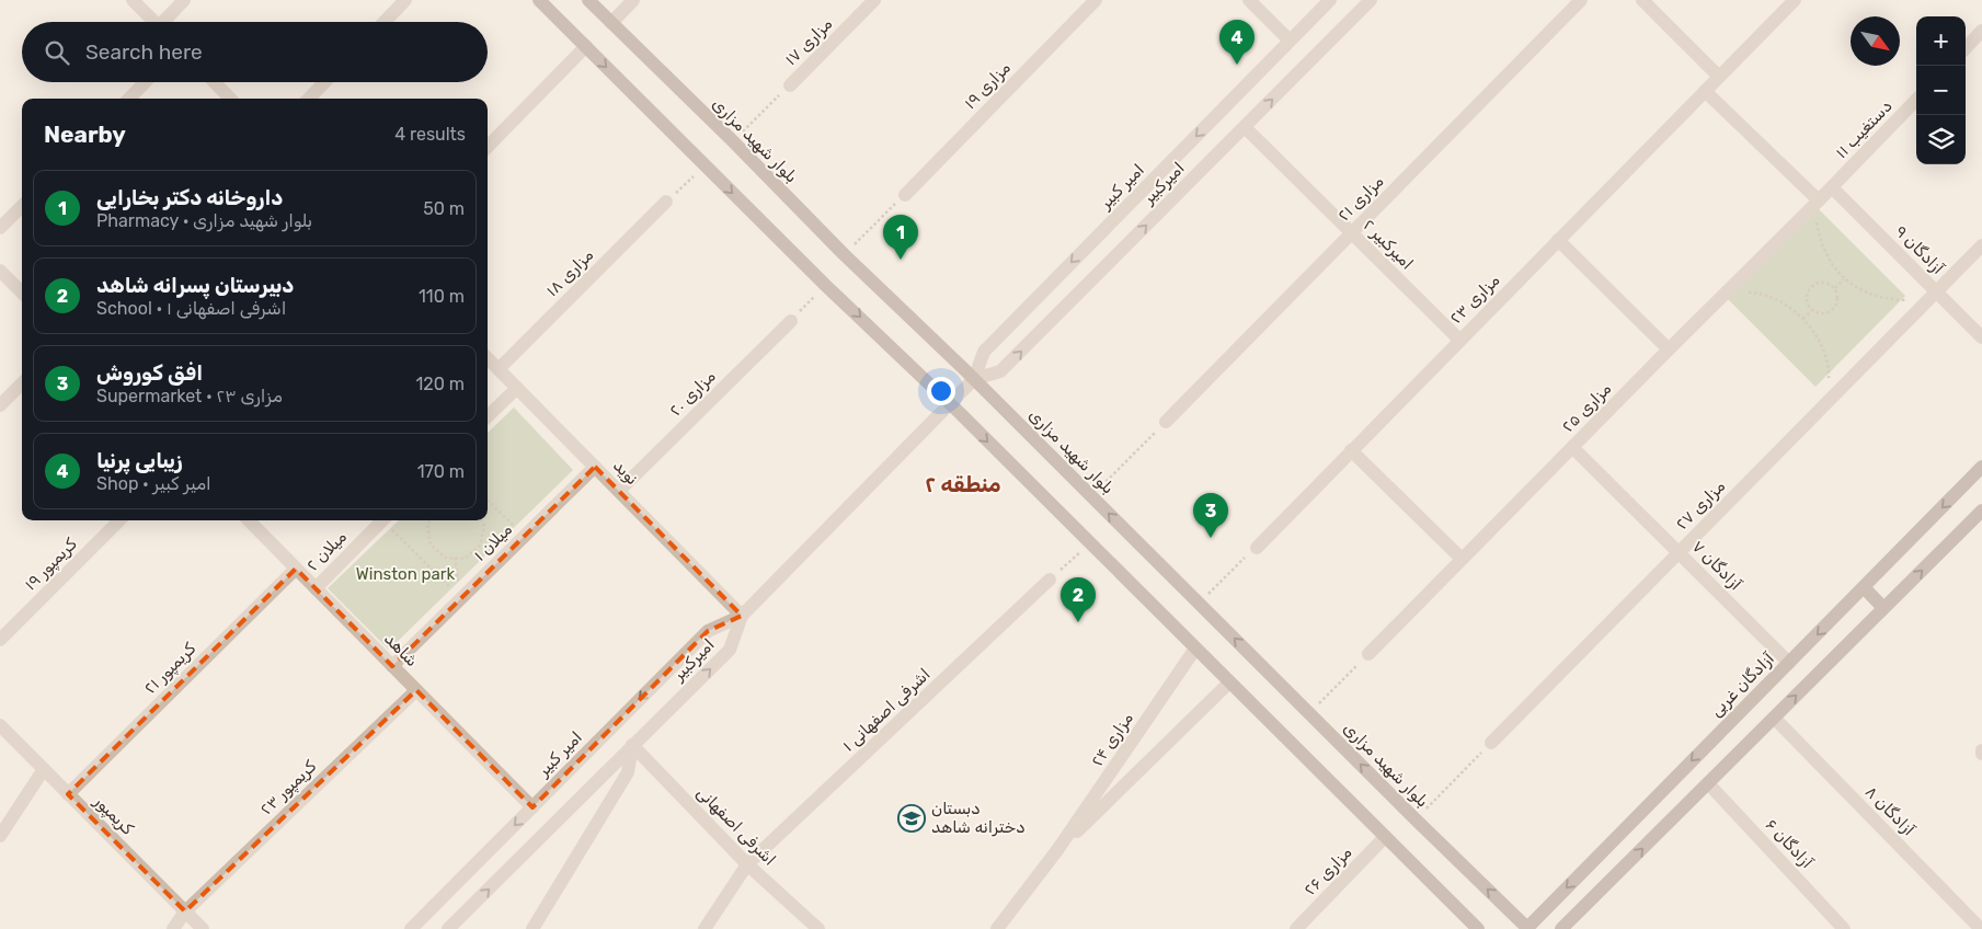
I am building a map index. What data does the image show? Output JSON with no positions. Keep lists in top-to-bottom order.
{
  "streets": {
    "main road": ["بلوار شهید مزاری", "آزادگان غربی"],
    "street": [
      "مزاری ۱۷",
      "مزاری ۱۹",
      "دستغیب ۱۱",
      "امیرکبیر",
      "امیر کبیر",
      "مزاری ۲۱",
      "امیرکبیر ۲",
      "آزادگان ۹",
      "مزاری ۱۸",
      "مزاری ۲۳",
      "مزاری ۲۰",
      "مزاری ۲۵",
      "نوید",
      "مزاری ۲۷",
      "میلان ۱",
      "میلان ۲",
      "کریمپور ۱۹",
      "آزادگان ۷",
      "شاهد",
      "کریمپور ۲۱",
      "اشرفی اصفهانی ۱",
      "مزاری ۲۴",
      "کریمپور ۲۳",
      "آزادگان ۸",
      "کریمپور",
      "اشرفی اصفهانی",
      "آزادگان ۶",
      "مزاری ۲۶"
    ]
  },
  "crossings": [
    ["دستغیب ۱۱", "آزادگان ۹"],
    ["دستغیب ۱۱", "مزاری ۲۵"],
    ["بلوار شهید مزاری", "امیرکبیر"],
    ["بلوار شهید مزاری", "امیر کبیر"],
    ["بلوار شهید مزاری", "آزادگان غربی"],
    ["امیرکبیر", "امیر کبیر"],
    ["امیرکبیر", "امیرکبیر ۲"],
    ["امیرکبیر", "نوید"],
    ["امیرکبیر", "اشرفی اصفهانی"],
    ["امیر کبیر", "نوید"],
    ["امیر کبیر", "شاهد"],
    ["مزاری ۲۱", "امیرکبیر ۲"],
    ["امیرکبیر ۲", "مزاری ۲۳"],
    ["آزادگان ۹", "مزاری ۲۵"],
    ["آزادگان ۹", "مزاری ۲۷"],
    ["مزاری ۱۸", "نوید"],
    ["مزاری ۲۰", "نوید"],
    ["مزاری ۲۵", "آزادگان ۷"],
    ["نوید", "میلان ۱"],
    ["مزاری ۲۷", "آزادگان ۷"],
    ["میلان ۱", "شاهد"],
    ["میلان ۲", "شاهد"],
    ["آزادگان ۷", "آزادگان غربی"],
    ["شاهد", "کریمپور ۲۱"],
    ["شاهد", "کریمپور ۲۳"],
    ["کریمپور ۲۱", "کریمپور"],
    ["اشرفی اصفهانی ۱", "اشرفی اصفهانی"],
    ["کریمپور ۲۳", "کریمپور"]
  ],
  "one_way": ["امیرکبیر", "امیر کبیر"],
  "districts": ["منطقه ۲"],
  "parks": ["Winston park"],
  "places": {
    "school or university": ["دبستان دخترانه شاهد"]
  },
  "north": "bottom right",
  "page": {
    "map_buttons": ["+", "−"],
    "pins": [
      "4",
      "1",
      "3",
      "2"
    ],
    "search": "Search here",
    "heading": ["Nearby", "4 results"],
    "list": [
      {
        "mark": "1",
        "name": "داروخانه دکتر بخارایی",
        "note": "Pharmacy · بلوار شهید مزاری",
        "value": "50 m"
      },
      {
        "mark": "2",
        "name": "دبیرستان پسرانه شاهد",
        "note": "School · اشرفی اصفهانی ۱",
        "value": "110 m"
      },
      {
        "mark": "3",
        "name": "افق کوروش",
        "note": "Supermarket · مزاری ۲۳",
        "value": "120 m"
      },
      {
        "mark": "4",
        "name": "زیبایی پرنیا",
        "note": "Shop · امیر کبیر",
        "value": "170 m"
      }
    ]
  }
}
